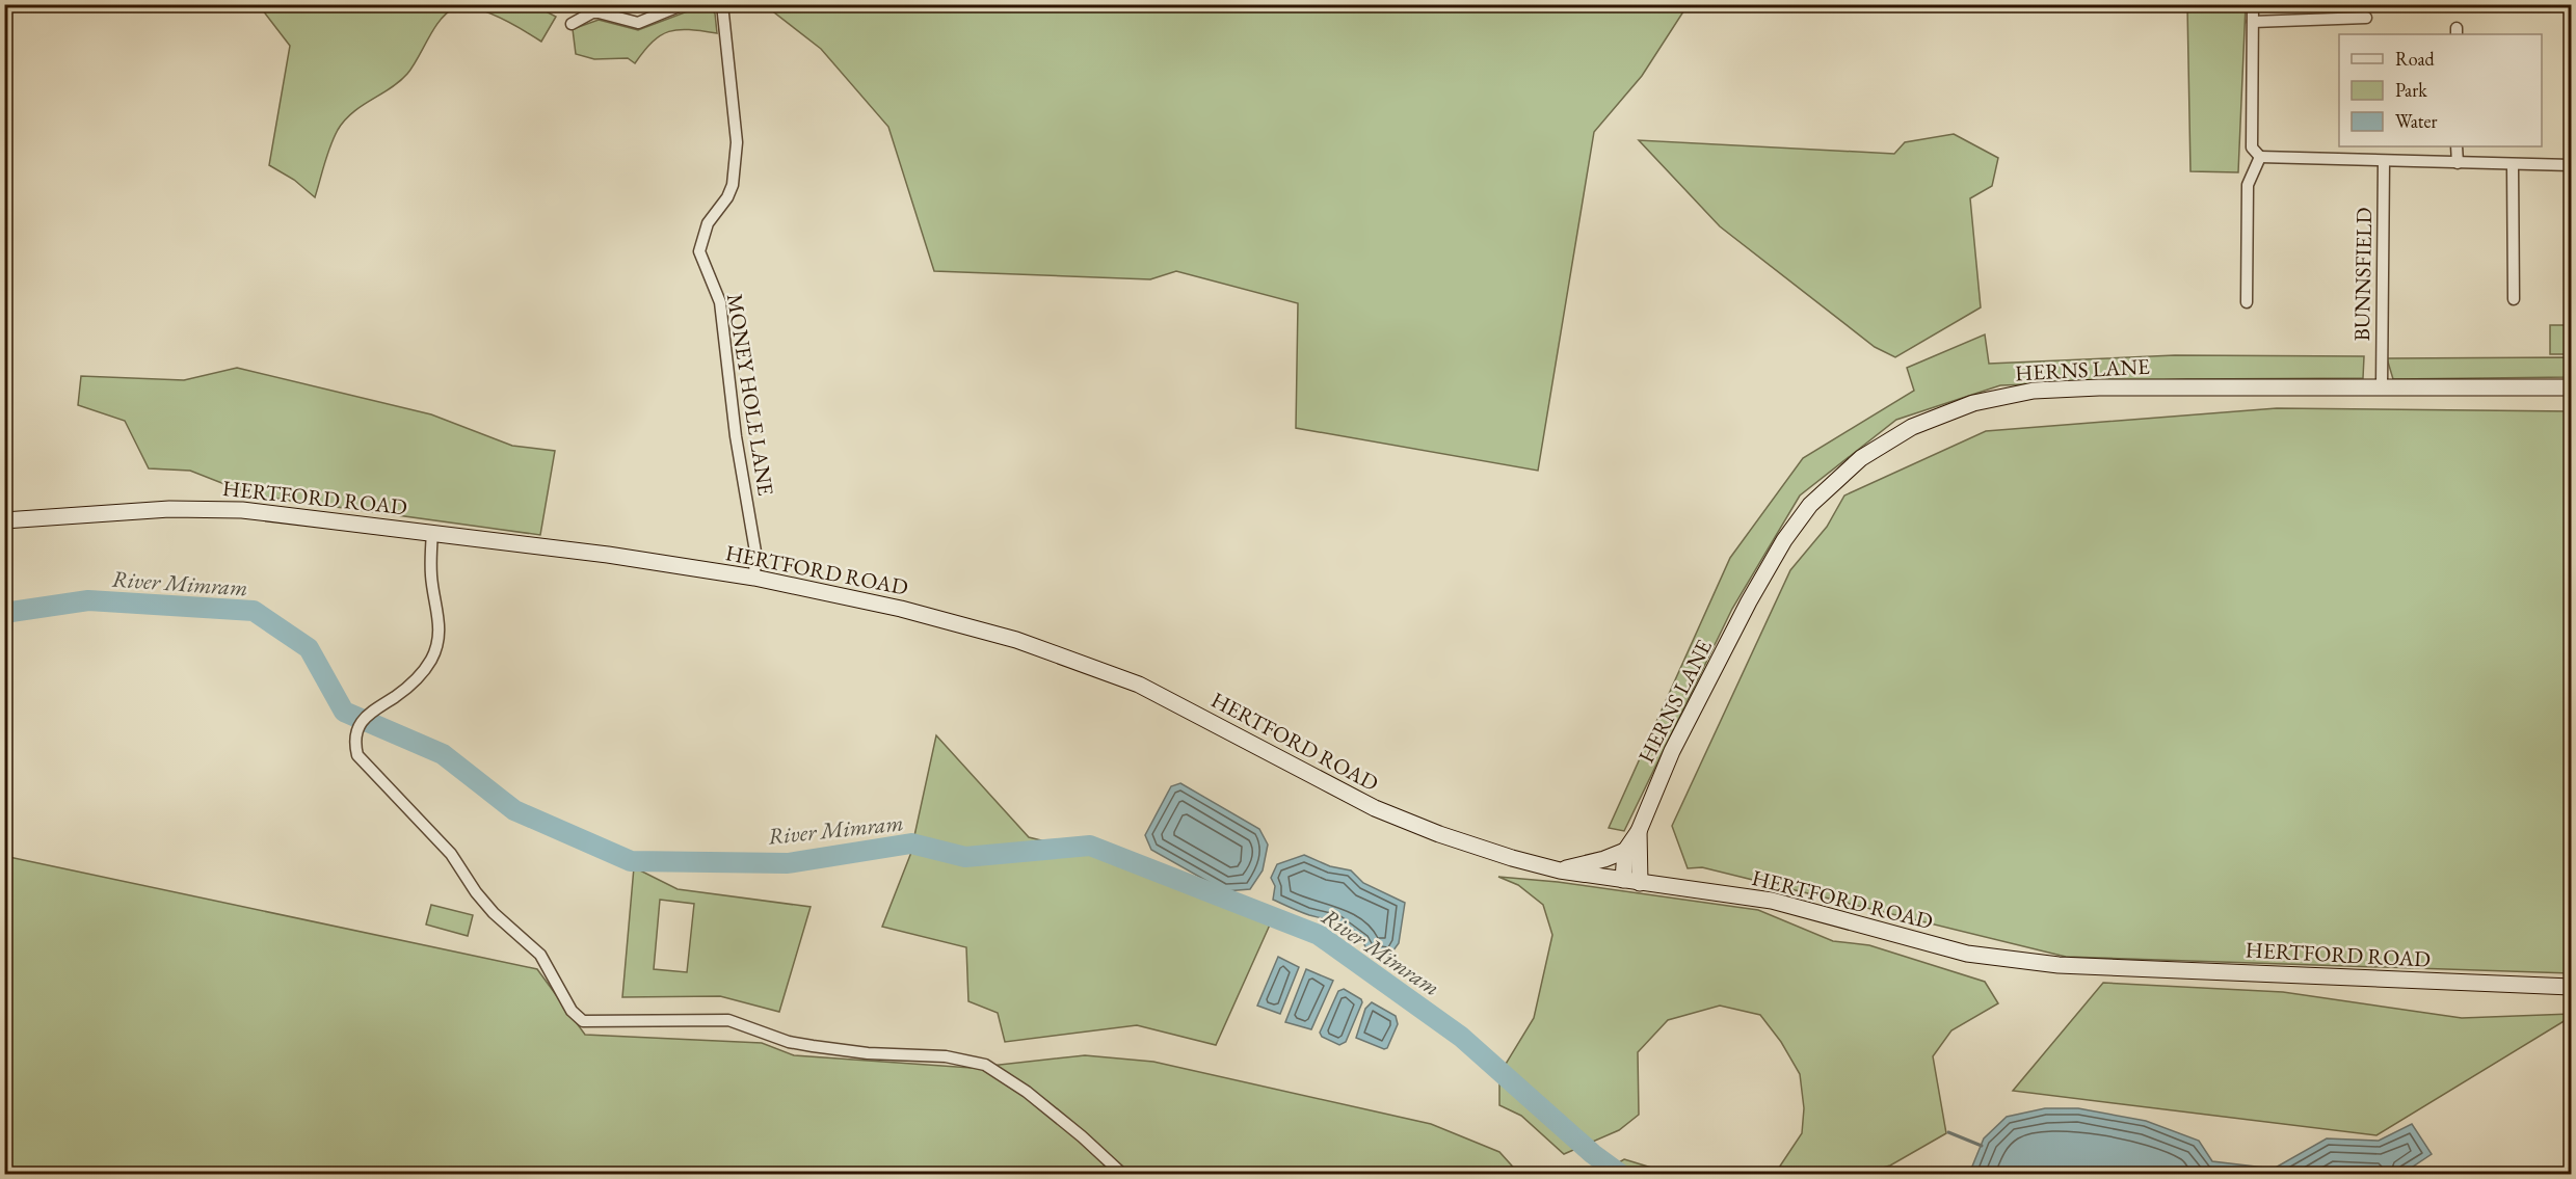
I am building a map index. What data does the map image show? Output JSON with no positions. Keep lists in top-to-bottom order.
{
  "streets": {
    "main road": ["HERNS LANE", "HERTFORD ROAD"],
    "street": ["BUNNSFIELD", "MONEY HOLE LANE"]
  },
  "crossings": [
    ["BUNNSFIELD", "HERNS LANE"],
    ["HERNS LANE", "HERTFORD ROAD"],
    ["MONEY HOLE LANE", "HERTFORD ROAD"]
  ],
  "water": ["River Mimram"],
  "legend": ["Road", "Park", "Water"]
}
